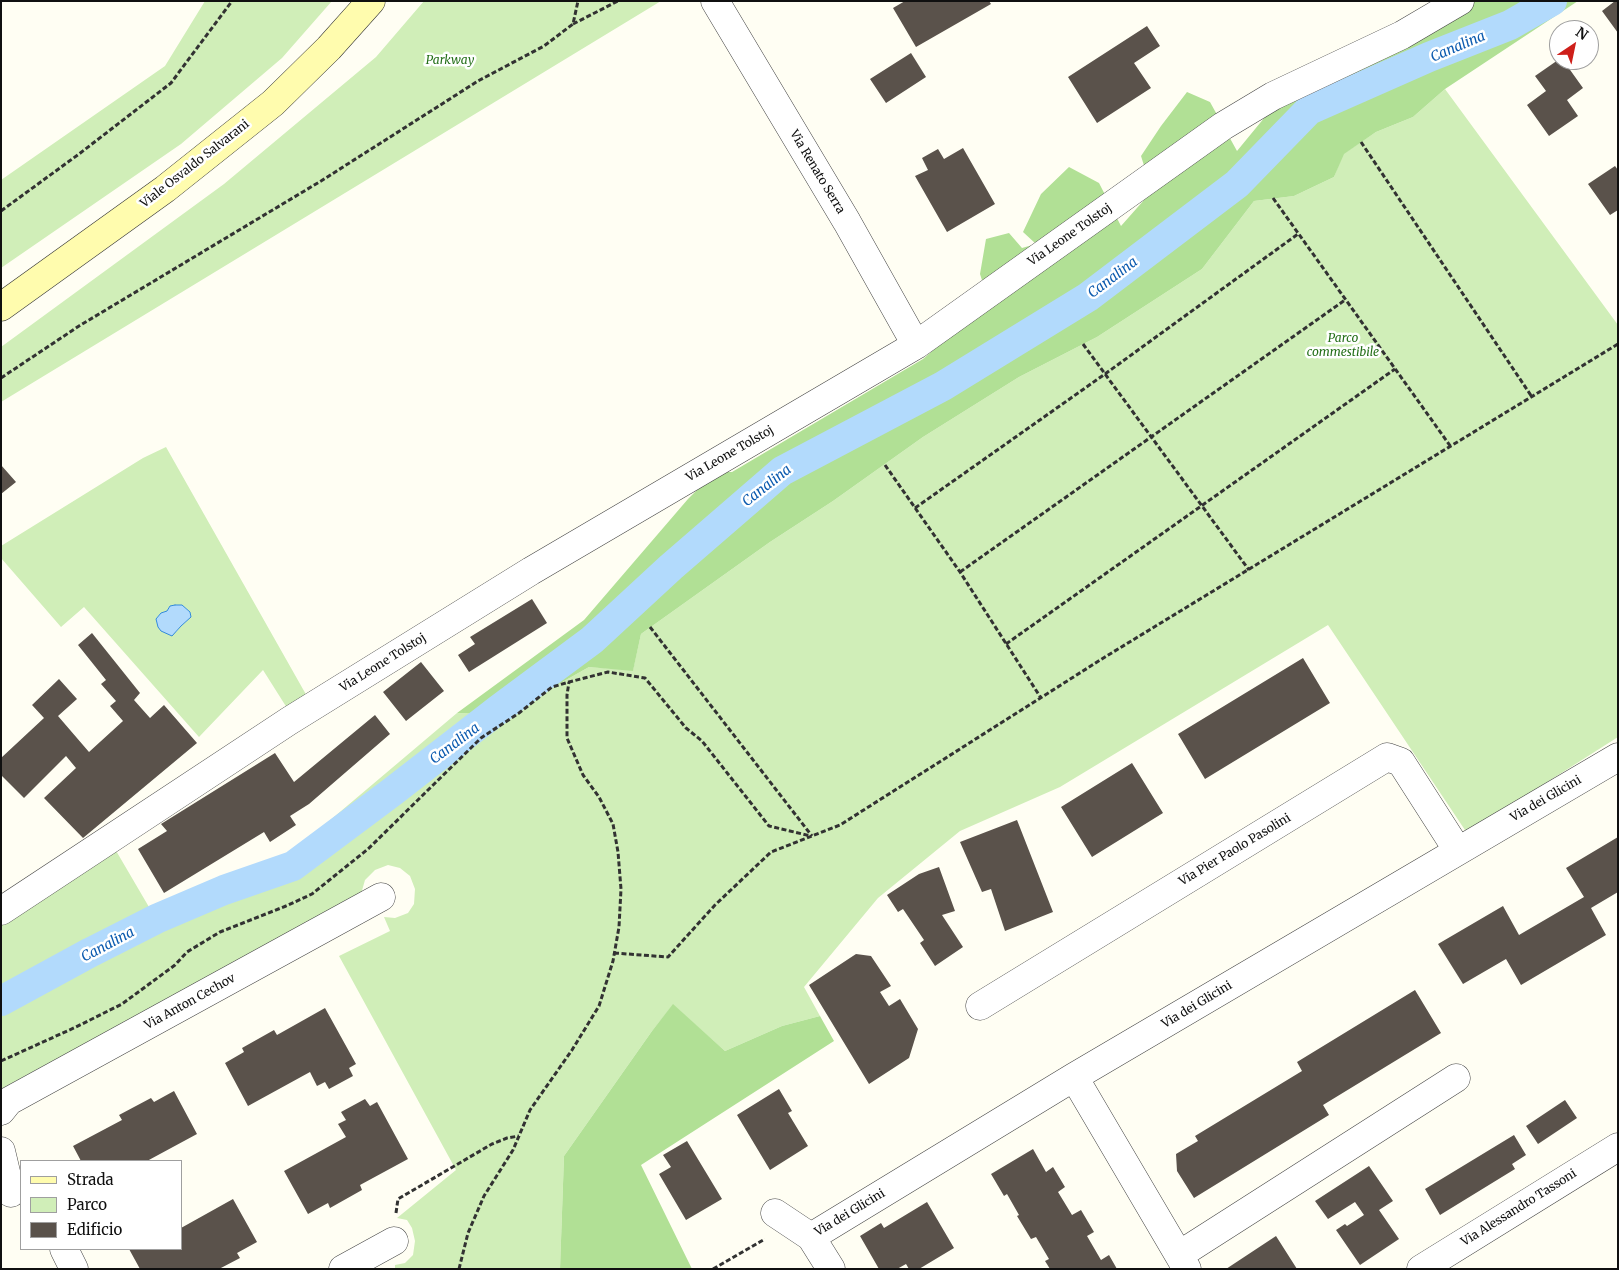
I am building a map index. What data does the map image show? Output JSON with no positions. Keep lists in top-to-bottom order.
{
  "streets": {
    "main road": ["Viale Osvaldo Salvarani"],
    "street": [
      "Via Renato Serra",
      "Via Leone Tolstoj",
      "Via dei Glicini",
      "Via Pier Paolo Pasolini",
      "Via Anton Cechov",
      "Via Alessandro Tassoni"
    ]
  },
  "crossings": [
    ["Via Renato Serra", "Via Leone Tolstoj"],
    ["Via dei Glicini", "Via Pier Paolo Pasolini"]
  ],
  "water": ["Canalina"],
  "parks": ["Parkway", "Parco commestibile"],
  "legend": ["Strada", "Parco", "Edificio"],
  "north": "top right"
}
